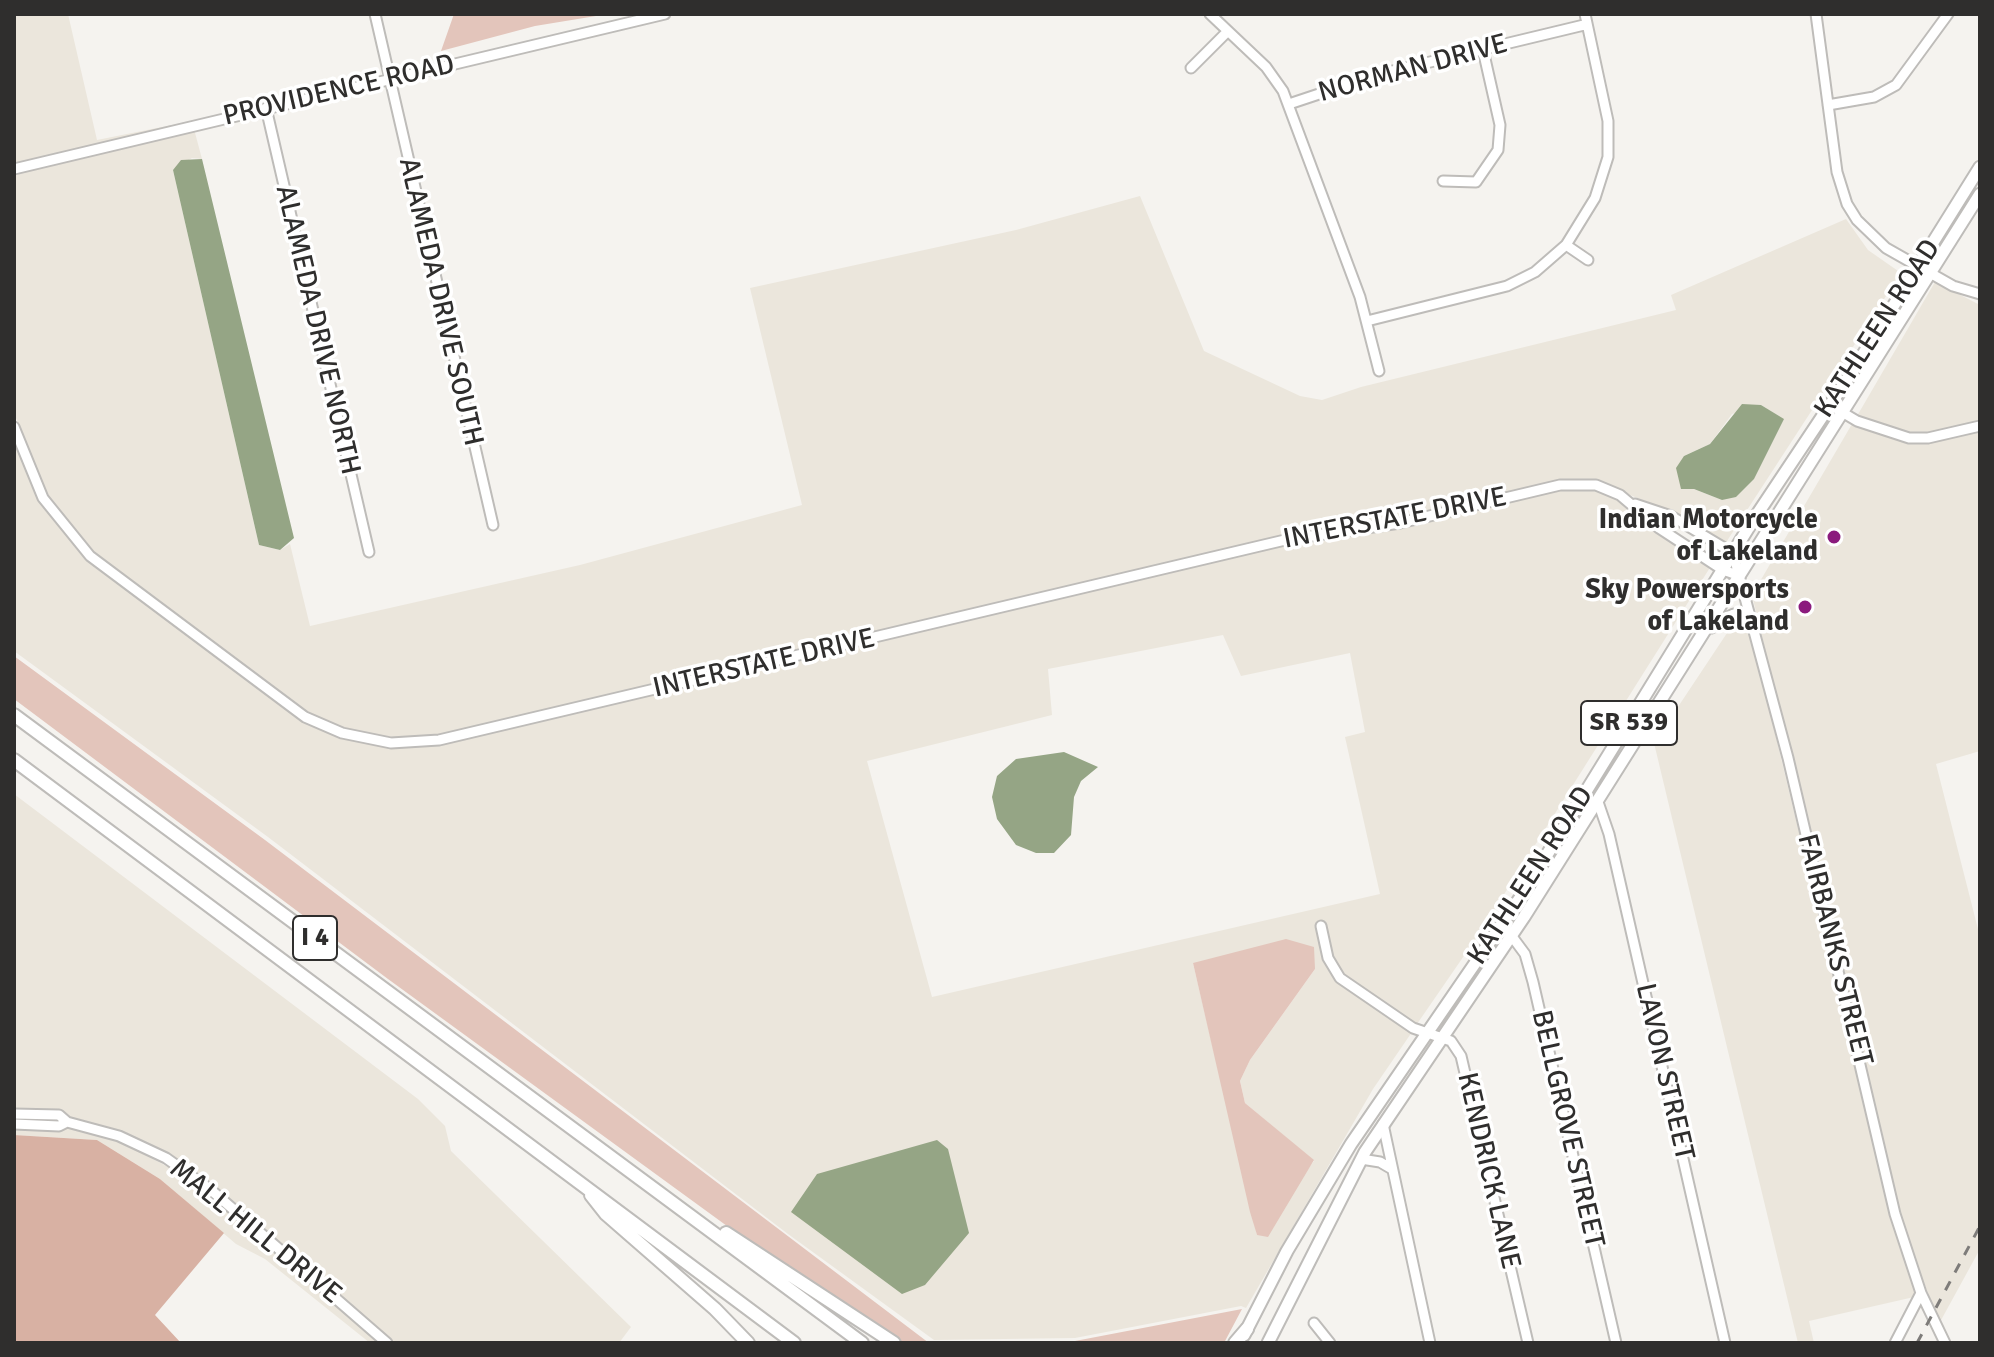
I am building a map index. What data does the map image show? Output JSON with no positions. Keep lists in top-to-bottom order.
{
  "streets": {
    "highway": ["I 4"],
    "main road": ["KATHLEEN ROAD", "SR 539"],
    "street": [
      "NORMAN DRIVE",
      "PROVIDENCE ROAD",
      "ALAMEDA DRIVE SOUTH",
      "ALAMEDA DRIVE NORTH",
      "INTERSTATE DRIVE",
      "FAIRBANKS STREET",
      "LAVON STREET",
      "BELLGROVE STREET",
      "KENDRICK LANE",
      "MALL HILL DRIVE"
    ]
  },
  "crossings": [
    ["PROVIDENCE ROAD", "ALAMEDA DRIVE SOUTH"],
    ["PROVIDENCE ROAD", "ALAMEDA DRIVE NORTH"],
    ["KATHLEEN ROAD", "INTERSTATE DRIVE"],
    ["KATHLEEN ROAD", "FAIRBANKS STREET"],
    ["KATHLEEN ROAD", "LAVON STREET"],
    ["KATHLEEN ROAD", "BELLGROVE STREET"],
    ["KATHLEEN ROAD", "KENDRICK LANE"],
    ["INTERSTATE DRIVE", "FAIRBANKS STREET"]
  ],
  "places": ["Indian Motorcycle of Lakeland", "Sky Powersports of Lakeland"]
}
